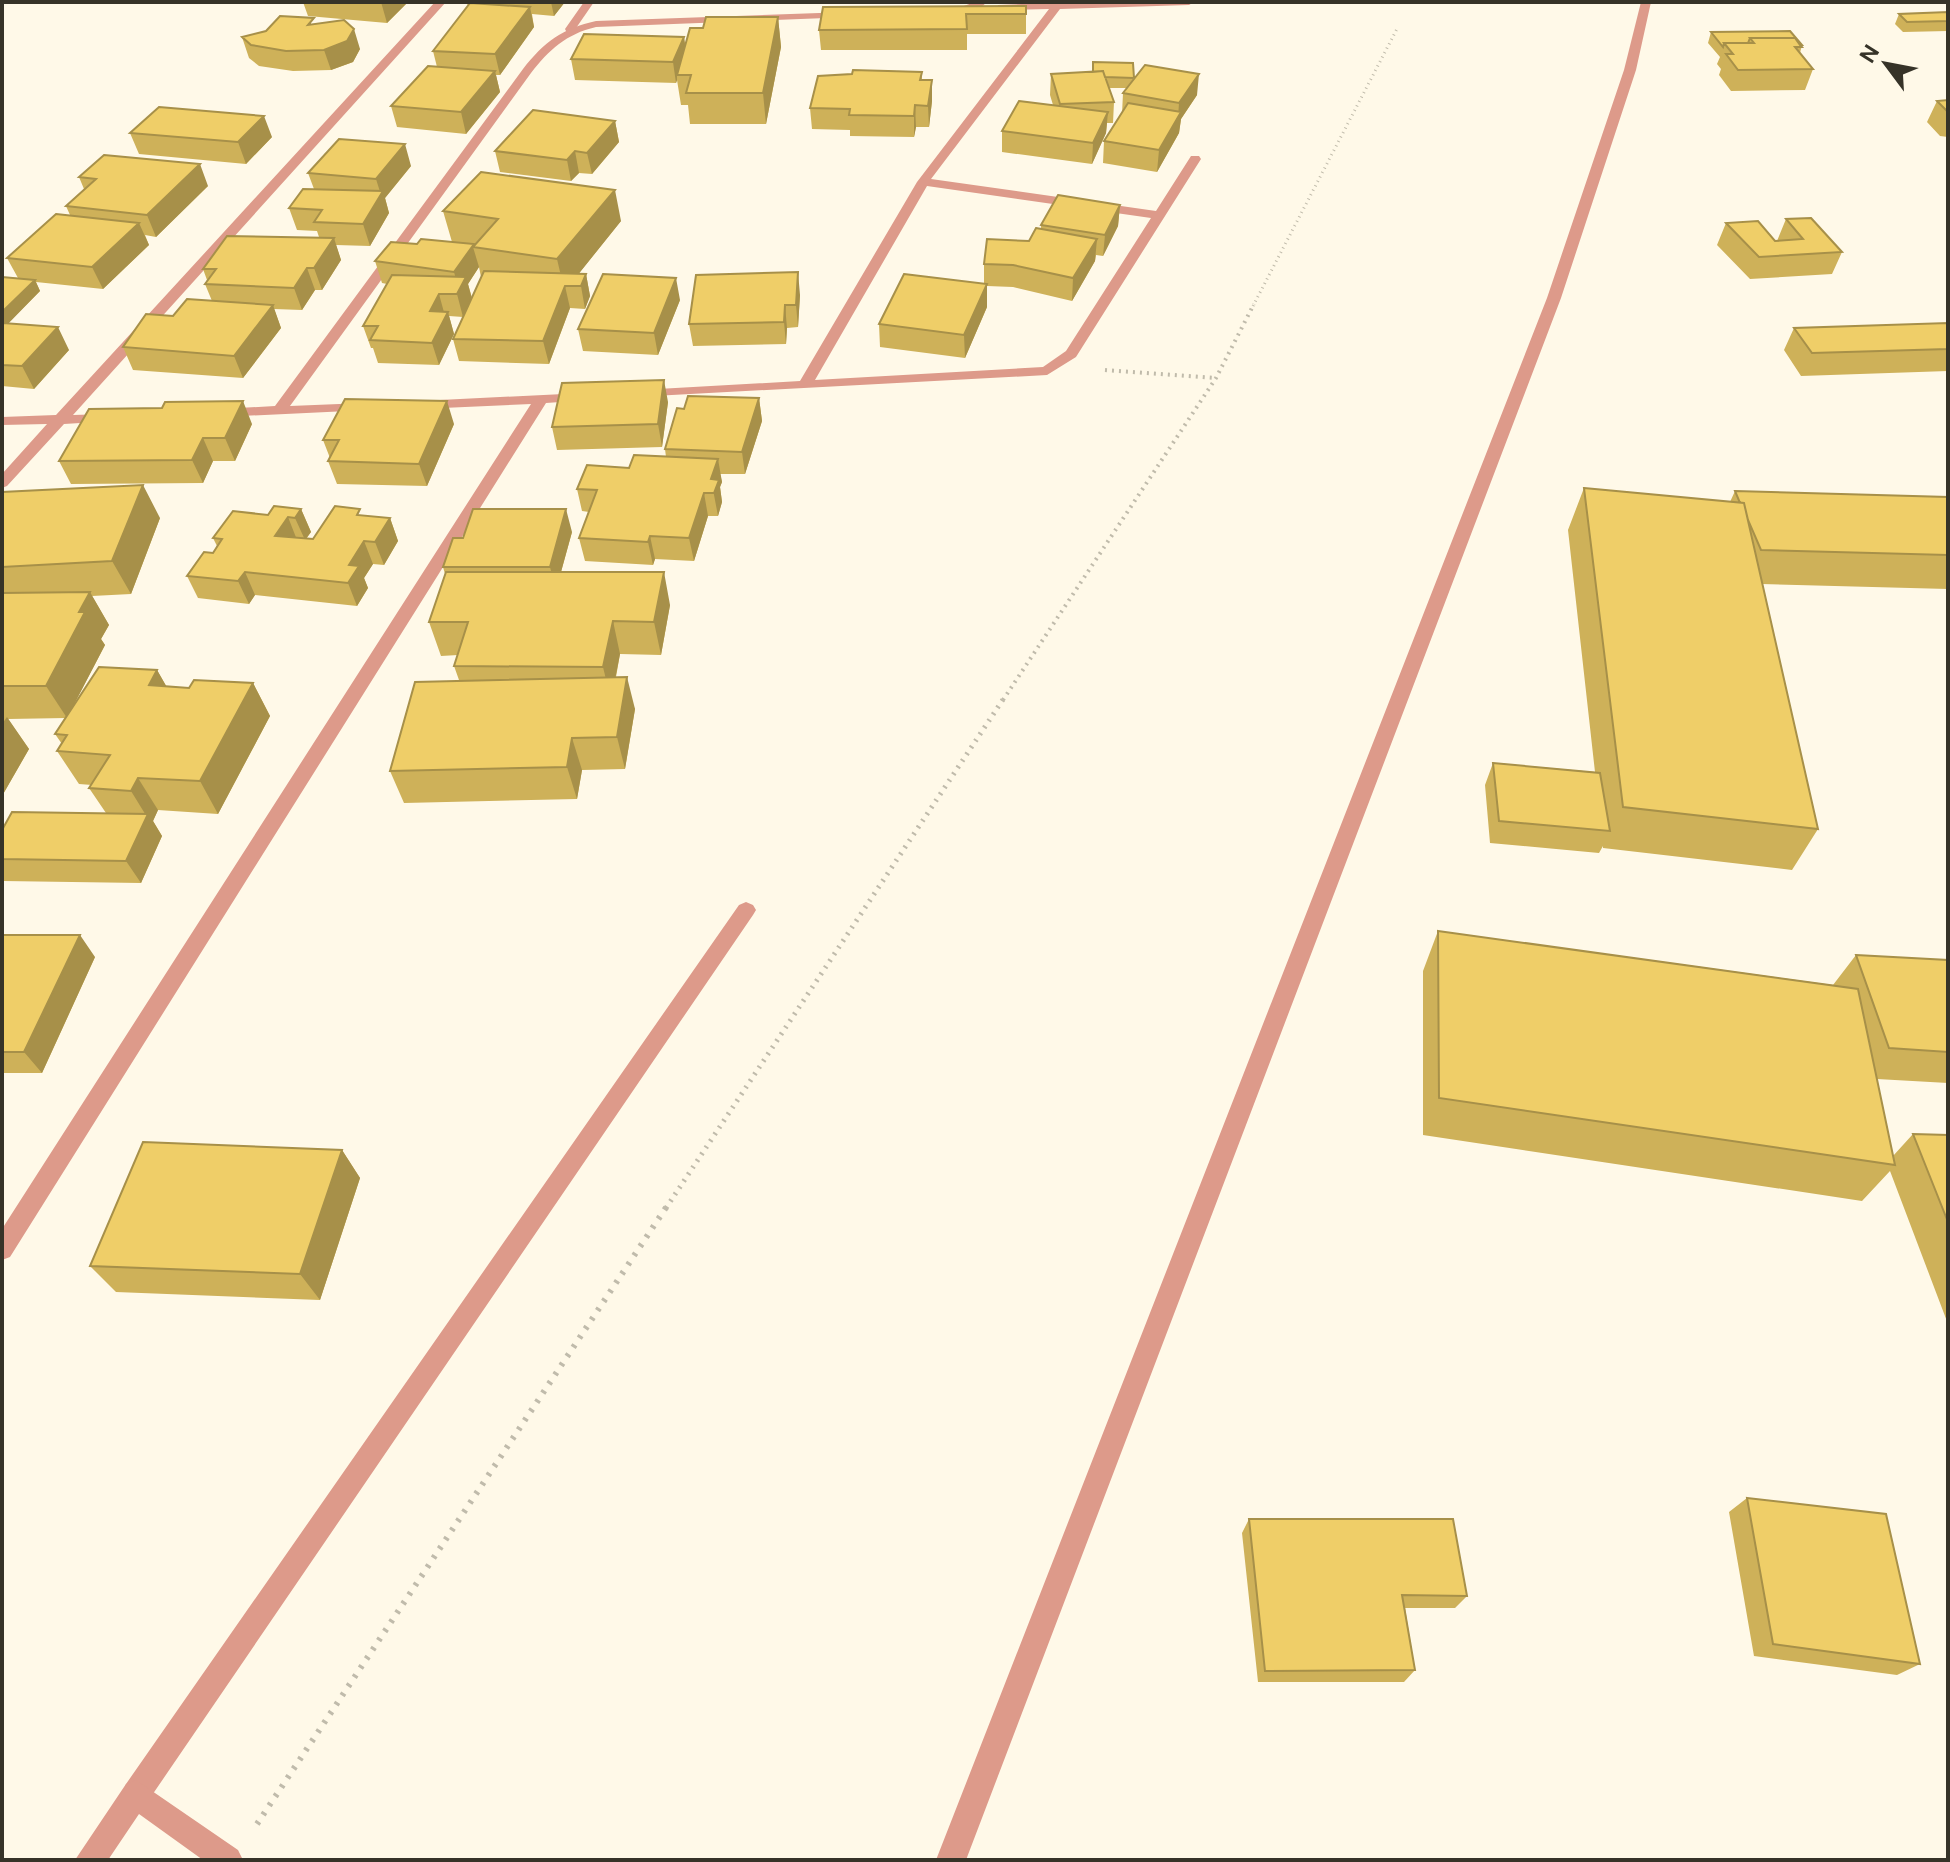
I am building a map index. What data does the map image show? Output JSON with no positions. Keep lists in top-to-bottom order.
{
  "north": "top left"
}
